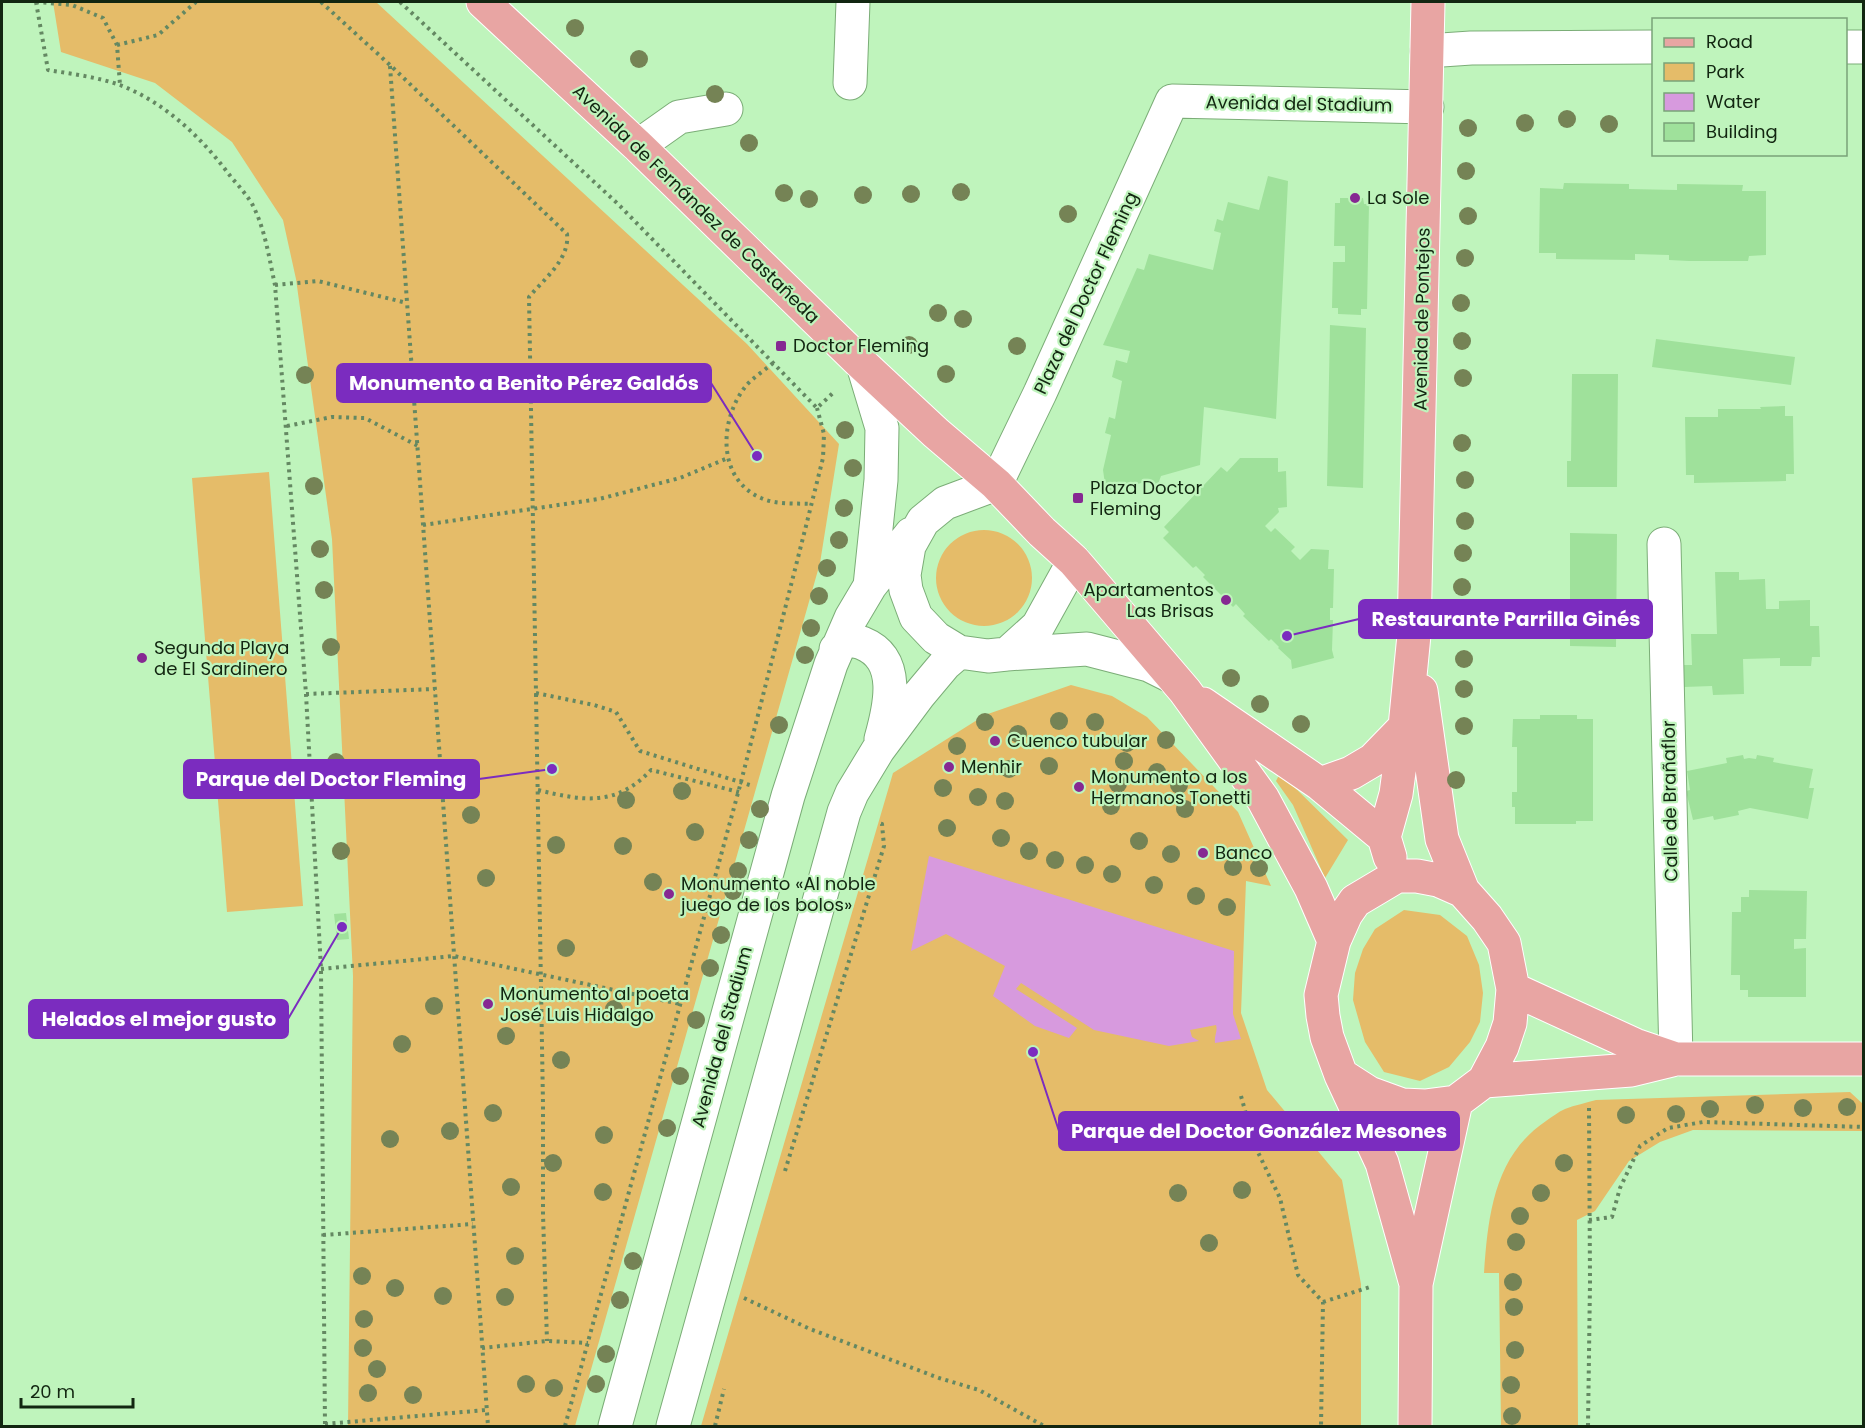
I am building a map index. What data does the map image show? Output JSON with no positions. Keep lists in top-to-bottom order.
{
  "streets": {
    "main road": ["Avenida de Fernández de Castañeda", "Avenida de Pontejos"],
    "street": ["Avenida del Stadium", "Plaza del Doctor Fleming", "Calle de Brañaflor"]
  },
  "crossings": [
    ["Avenida del Stadium", "Avenida de Fernández de Castañeda"],
    ["Avenida del Stadium", "Plaza del Doctor Fleming"],
    ["Avenida del Stadium", "Avenida de Pontejos"],
    ["Avenida de Fernández de Castañeda", "Plaza del Doctor Fleming"]
  ],
  "places": {
    "other": [
      "La Sole",
      "Monumento a Benito Pérez Galdós",
      "Apartamentos Las Brisas",
      "Restaurante Parrilla Ginés",
      "Segunda Playa de El Sardinero",
      "Cuenco tubular",
      "Menhir",
      "Parque del Doctor Fleming",
      "Monumento a los Hermanos Tonetti",
      "Banco",
      "Monumento «Al noble juego de los bolos»",
      "Helados el mejor gusto",
      "Monumento al poeta José Luis Hidalgo",
      "Parque del Doctor González Mesones"
    ],
    "transit": ["Doctor Fleming", "Plaza Doctor Fleming"]
  },
  "legend": [
    "Road",
    "Park",
    "Water",
    "Building"
  ],
  "scale_bar": "20 m"
}
